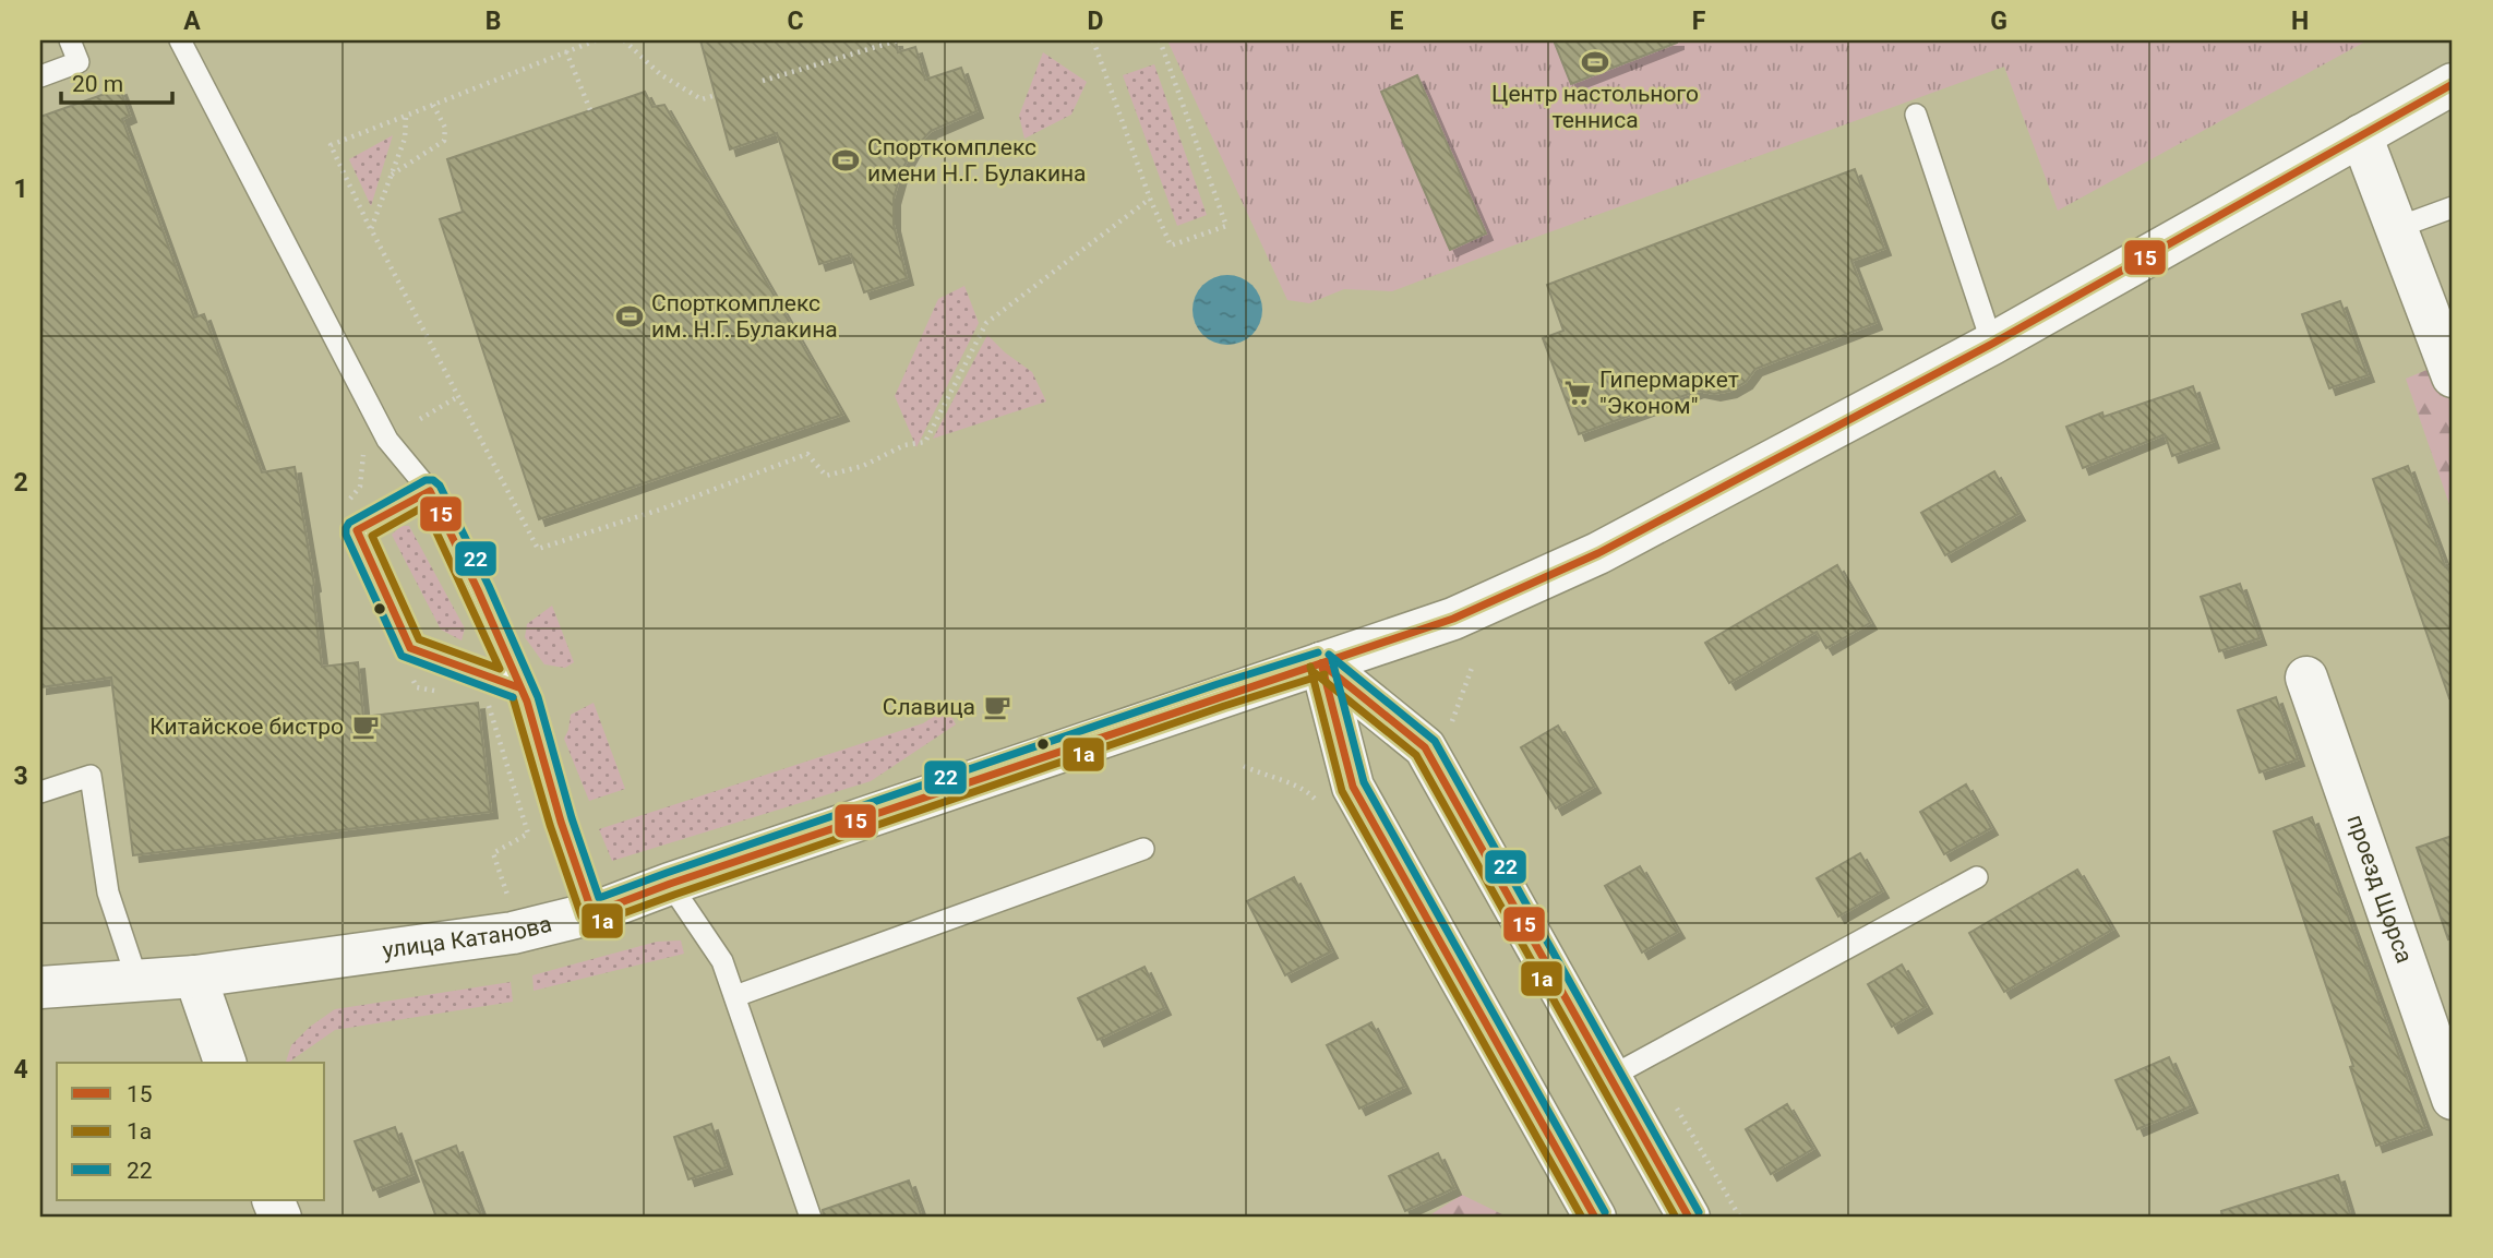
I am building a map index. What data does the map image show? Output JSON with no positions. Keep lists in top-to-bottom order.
{
  "streets": {
    "street": ["проезд Щорса", "улица Катанова"]
  },
  "places": {
    "sports": ["Центр настольного тенниса", "Спорткомплекс имени Н.Г. Булакина", "Спорткомплекс им. Н.Г. Булакина"],
    "supermarket": ["Гипермаркет \"Эконом\""],
    "cafe": ["Славица", "Китайское бистро"]
  },
  "lines": ["transit line 15", "transit line 22", "transit line 1а"],
  "legend": ["15", "1а", "22"],
  "scale_bar": "20 m",
  "grid": {
    "columns": [
      "A",
      "B",
      "C",
      "D",
      "E",
      "F",
      "G",
      "H"
    ],
    "rows": [
      "1",
      "2",
      "3",
      "4"
    ]
  }
}
